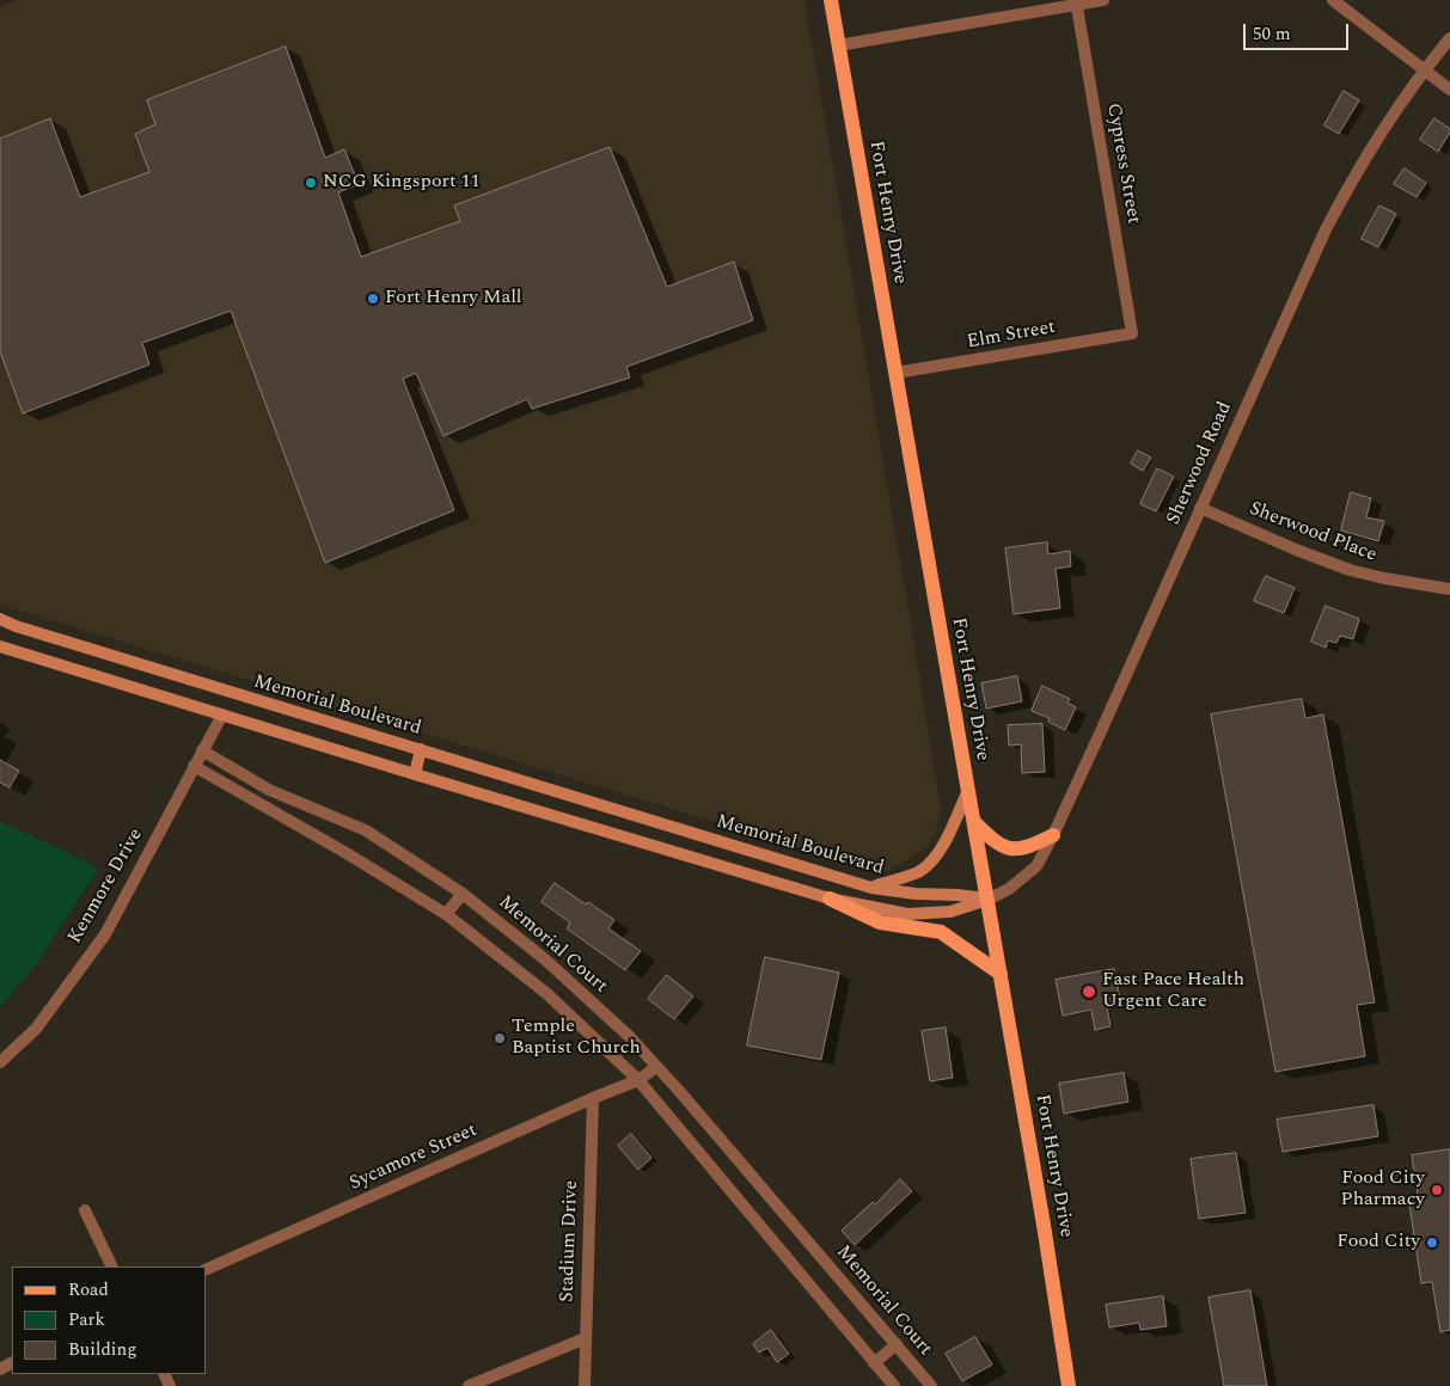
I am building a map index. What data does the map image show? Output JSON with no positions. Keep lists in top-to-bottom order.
{
  "streets": {
    "main road": ["Fort Henry Drive", "Memorial Boulevard"],
    "street": [
      "Cypress Street",
      "Elm Street",
      "Sherwood Road",
      "Sherwood Place",
      "Kenmore Drive",
      "Memorial Court",
      "Sycamore Street",
      "Stadium Drive"
    ]
  },
  "crossings": [
    ["Cypress Street", "Elm Street"],
    ["Fort Henry Drive", "Elm Street"],
    ["Fort Henry Drive", "Sherwood Road"],
    ["Fort Henry Drive", "Memorial Boulevard"],
    ["Sherwood Road", "Sherwood Place"],
    ["Sherwood Road", "Memorial Boulevard"],
    ["Memorial Boulevard", "Kenmore Drive"],
    ["Kenmore Drive", "Memorial Court"],
    ["Memorial Court", "Sycamore Street"],
    ["Sycamore Street", "Stadium Drive"]
  ],
  "places": [
    "NCG Kingsport 11",
    "Fort Henry Mall",
    "Fast Pace Health Urgent Care",
    "Temple Baptist Church",
    "Food City Pharmacy",
    "Food City"
  ],
  "legend": ["Road", "Park", "Building"],
  "scale_bar": "50 m"
}
